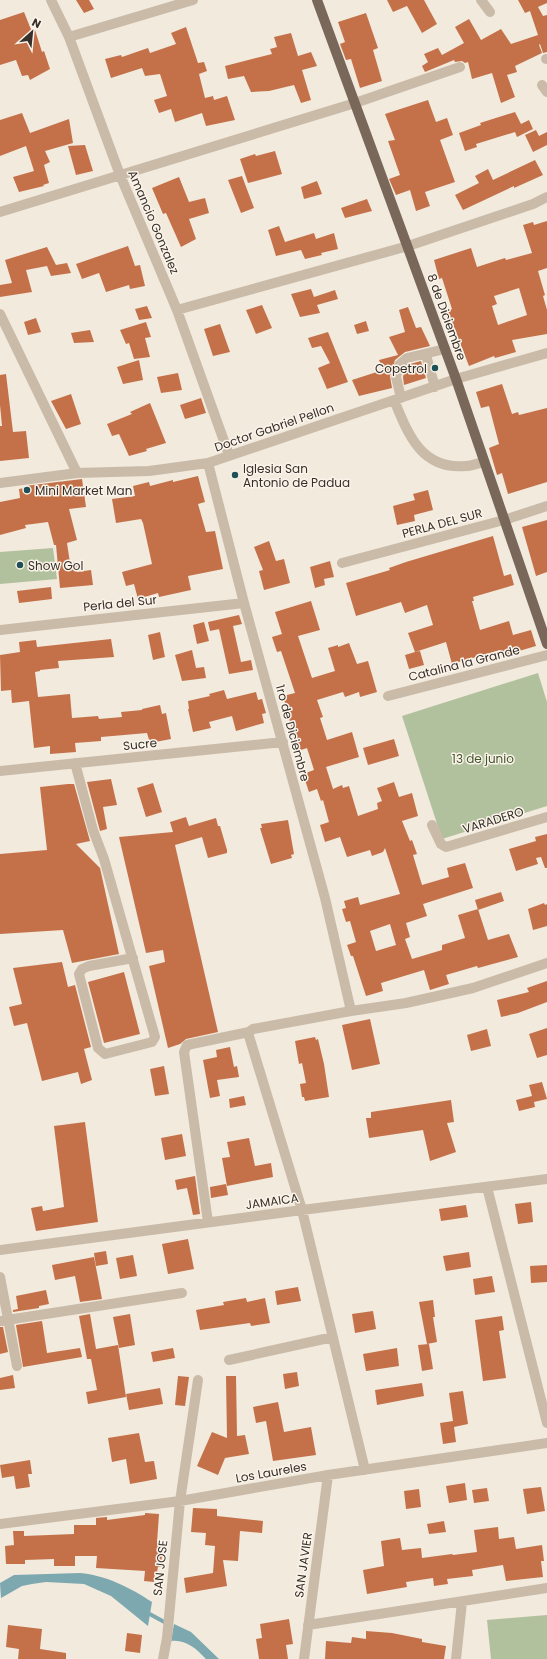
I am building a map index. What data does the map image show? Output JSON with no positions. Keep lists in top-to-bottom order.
{
  "streets": {
    "main road": ["8 de Diciembre"],
    "street": [
      "Amancio Gonzalez",
      "Doctor Gabriel Pellon",
      "PERLA DEL SUR",
      "Perla del Sur",
      "Catalina la Grande",
      "1ro de Diciembre",
      "Sucre",
      "VARADERO",
      "JAMAICA",
      "Los Laureles",
      "SAN JAVIER",
      "SAN JOSE"
    ]
  },
  "crossings": [
    ["Amancio Gonzalez", "Doctor Gabriel Pellon"],
    ["8 de Diciembre", "Doctor Gabriel Pellon"],
    ["8 de Diciembre", "PERLA DEL SUR"],
    ["Doctor Gabriel Pellon", "1ro de Diciembre"],
    ["Perla del Sur", "1ro de Diciembre"],
    ["1ro de Diciembre", "Sucre"],
    ["Los Laureles", "SAN JAVIER"],
    ["Los Laureles", "SAN JOSE"]
  ],
  "parks": ["13 de junio"],
  "places": [
    "Copetrol",
    "Iglesia San Antonio de Padua",
    "Mini Market Man",
    "Show Gol"
  ],
  "north": "top right"
}
